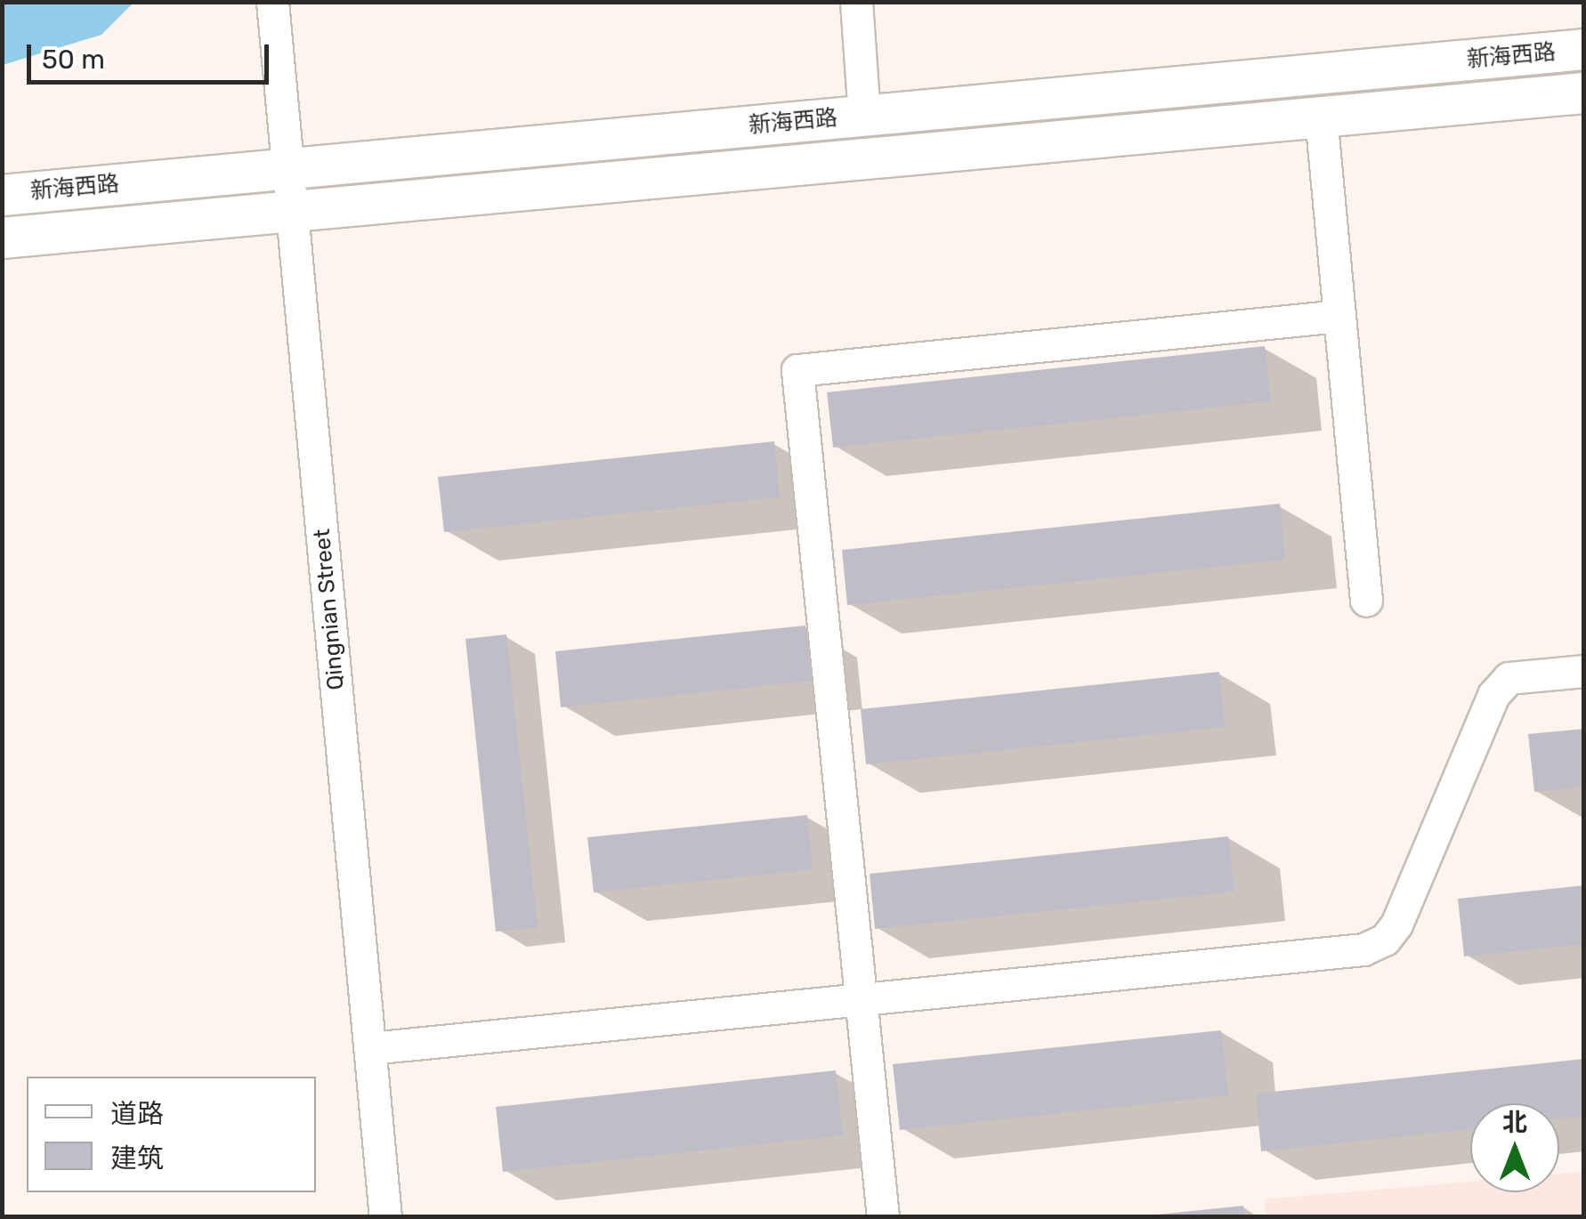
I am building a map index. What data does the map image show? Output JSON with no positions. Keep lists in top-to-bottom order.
{
  "streets": {
    "main road": ["新海西路"],
    "street": ["Qingnian Street"]
  },
  "crossings": [
    ["新海西路", "Qingnian Street"]
  ],
  "legend": ["道路", "建筑"],
  "scale_bar": "50 m",
  "north": "top"
}
